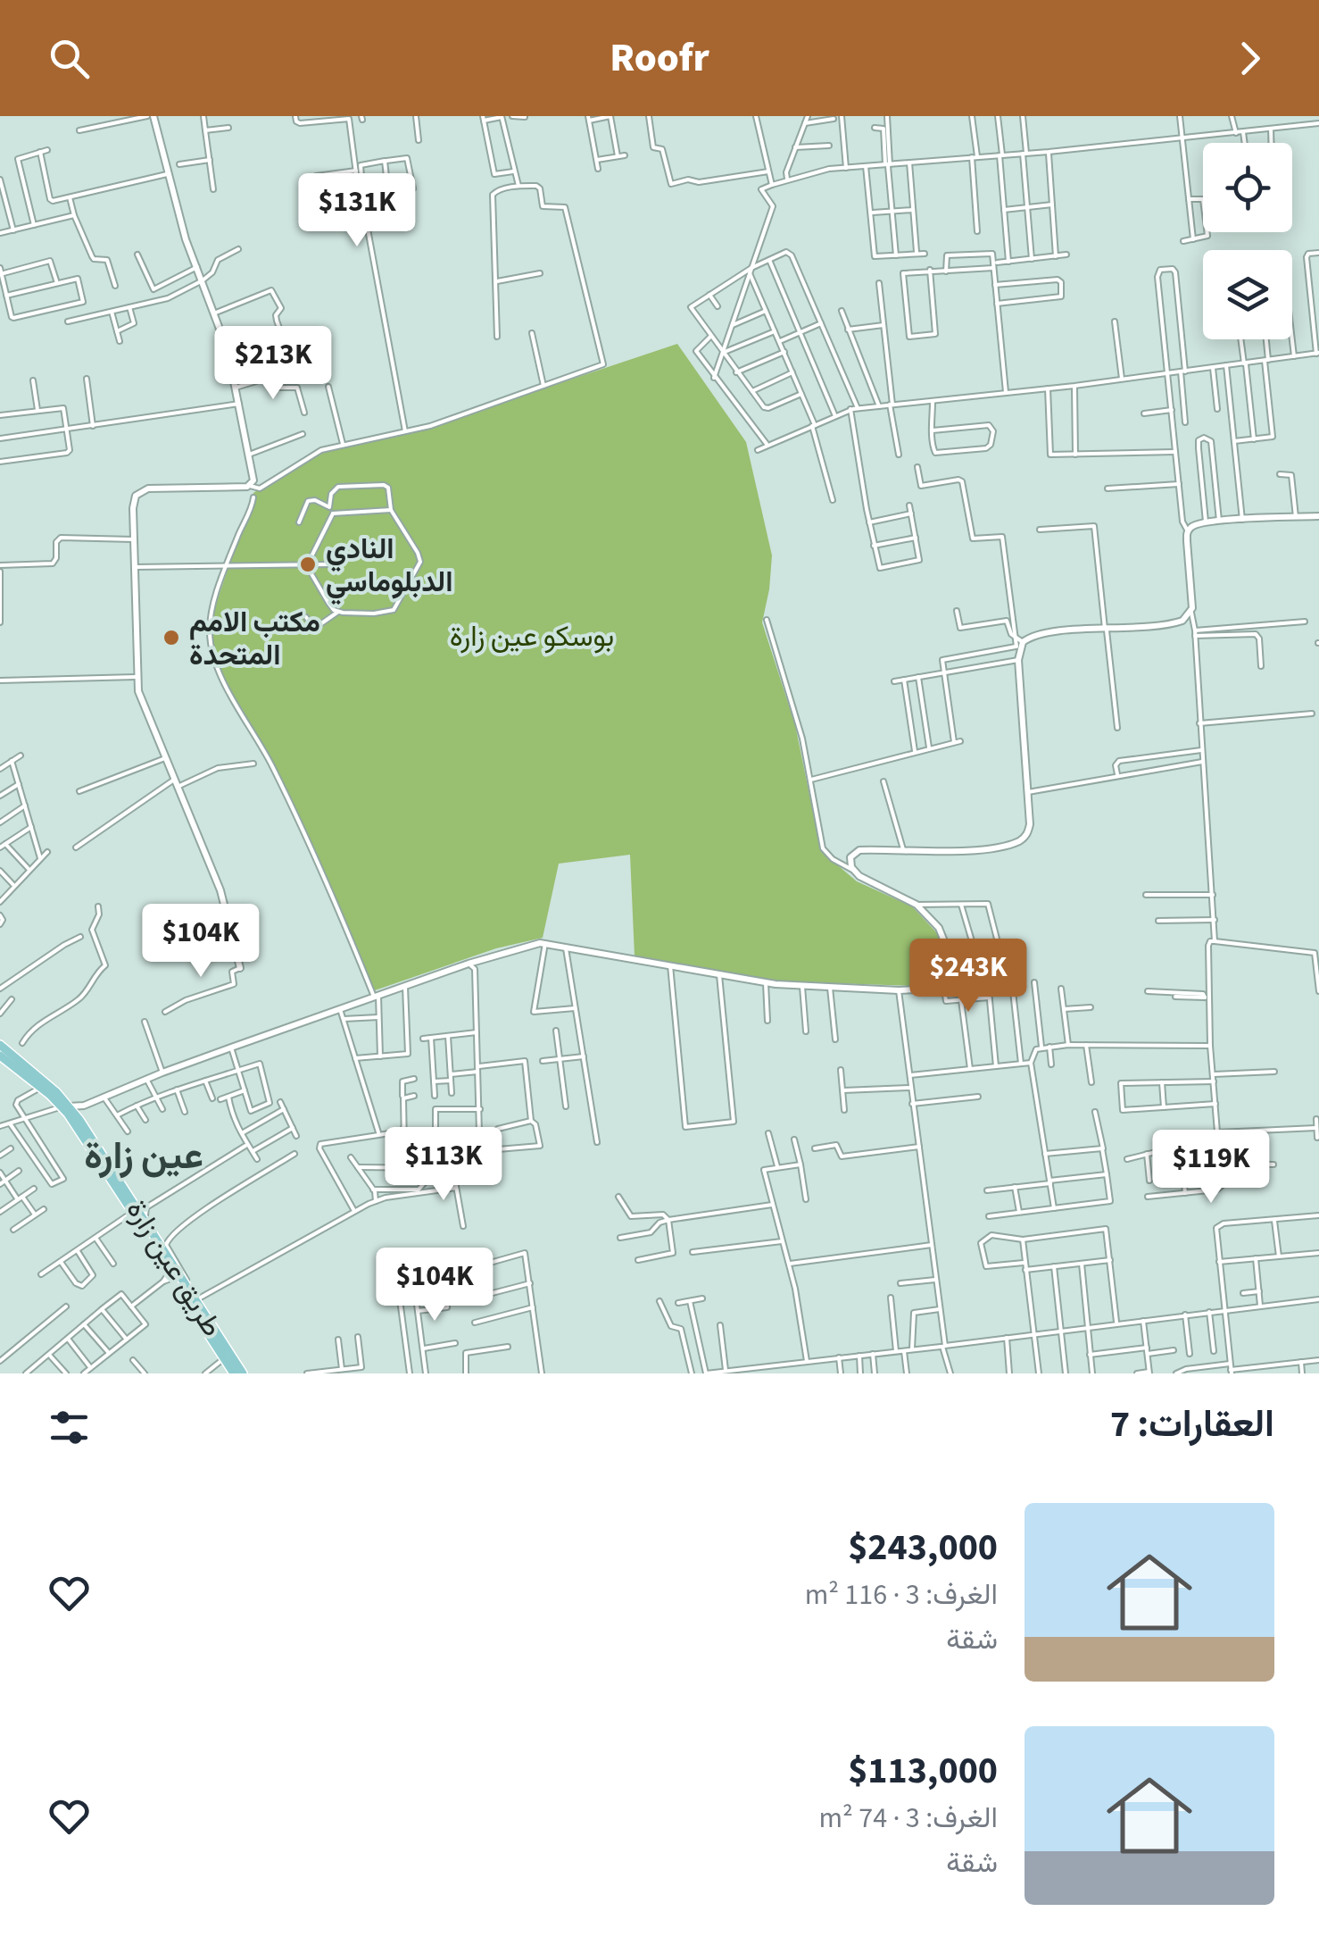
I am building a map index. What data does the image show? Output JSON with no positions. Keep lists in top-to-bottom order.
{
  "streets": {
    "main road": ["طريق عين زارة"]
  },
  "districts": ["عين زارة"],
  "parks": ["بوسكو عين زارة"],
  "places": ["النادي الدبلوماسي", "مكتب الامم المتحدة"],
  "page": {
    "header": "Roofr",
    "price": [
      "$131K",
      "$213K",
      "$104K",
      "$243K",
      "$113K",
      "$119K",
      "$104K"
    ],
    "heading": "العقارات: 7",
    "list": [
      {
        "name": "$243,000",
        "note": "الغرف: 3 · 116 m² · شقة"
      },
      {
        "name": "$113,000",
        "note": "الغرف: 3 · 74 m² · شقة"
      }
    ]
  }
}
